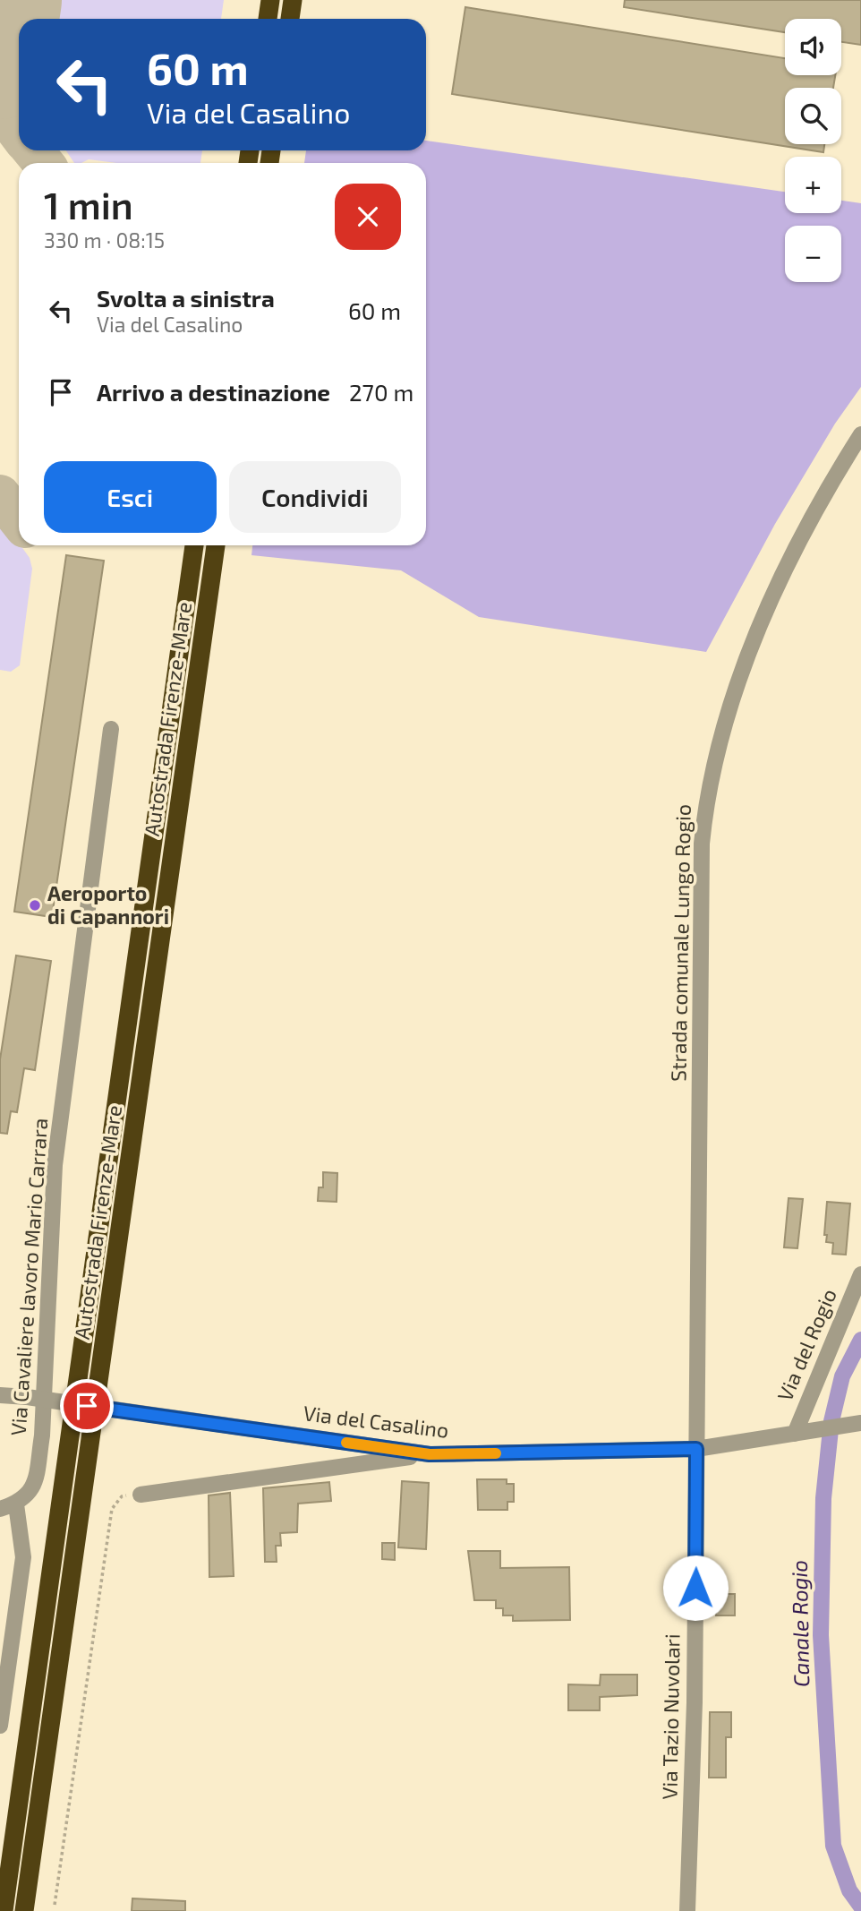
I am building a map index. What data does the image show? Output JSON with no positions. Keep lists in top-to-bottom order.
{
  "streets": {
    "highway": ["Autostrada Firenze-Mare"],
    "street": [
      "Strada comunale Lungo Rogio",
      "Via Cavaliere lavoro Mario Carrara",
      "Via del Rogio",
      "Via del Casalino",
      "Via Tazio Nuvolari"
    ]
  },
  "crossings": [
    ["Strada comunale Lungo Rogio", "Via del Casalino"],
    ["Strada comunale Lungo Rogio", "Via Tazio Nuvolari"],
    ["Via del Rogio", "Via del Casalino"],
    ["Via del Casalino", "Via Tazio Nuvolari"]
  ],
  "water": ["Canale Rogio"],
  "places": ["Aeroporto di Capannori"],
  "page": {
    "map_buttons": ["+", "−"],
    "turn": ["60 m", "Via del Casalino"],
    "heading": ["1 min", "330 m · 08:15"],
    "list": [
      {
        "name": "Svolta a sinistra",
        "note": "Via del Casalino",
        "value": "60 m"
      },
      {
        "name": "Arrivo a destinazione",
        "value": "270 m"
      }
    ],
    "buttons": ["Esci", "Condividi"]
  }
}
